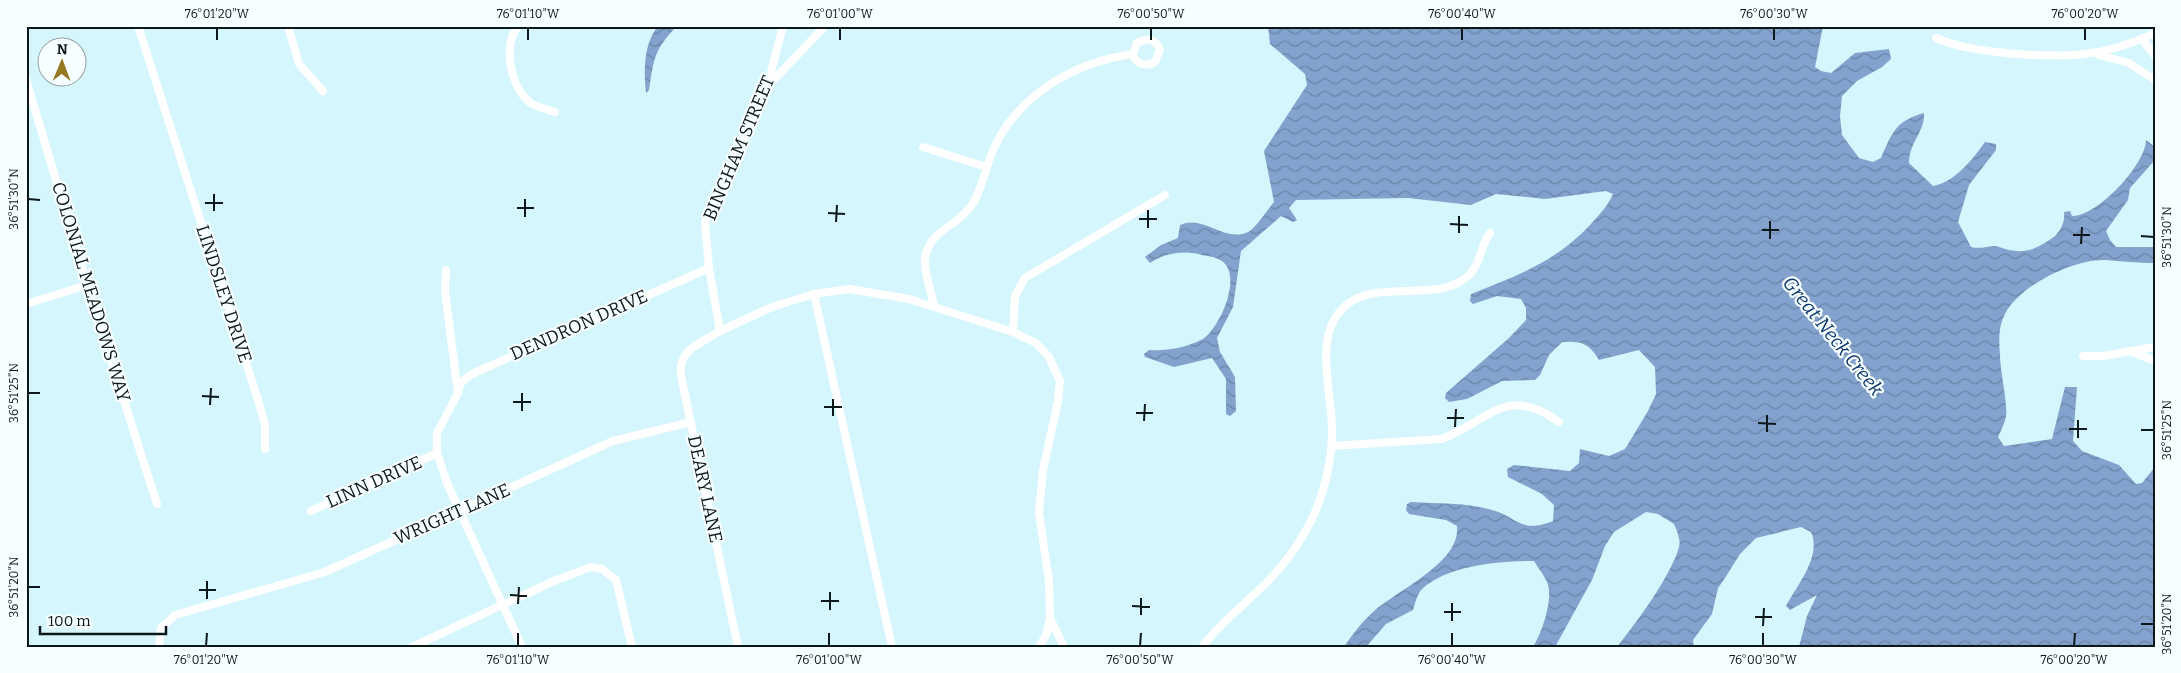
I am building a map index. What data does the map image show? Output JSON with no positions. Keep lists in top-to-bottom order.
{
  "streets": {
    "street": [
      "BINGHAM STREET",
      "COLONIAL MEADOWS WAY",
      "LINDSLEY DRIVE",
      "DENDRON DRIVE",
      "LINN DRIVE",
      "DEARY LANE",
      "WRIGHT LANE"
    ]
  },
  "crossings": [
    ["BINGHAM STREET", "DENDRON DRIVE"],
    ["BINGHAM STREET", "DEARY LANE"],
    ["DENDRON DRIVE", "LINN DRIVE"],
    ["DEARY LANE", "WRIGHT LANE"]
  ],
  "water": ["Great Neck Creek"],
  "scale_bar": "100 m",
  "north": "top",
  "coordinates": [
    "76°01'20\"W",
    "76°01'10\"W",
    "76°01'00\"W",
    "76°00'50\"W",
    "76°00'40\"W",
    "76°00'30\"W",
    "76°00'20\"W",
    "36°51'30\"N",
    "36°51'25\"N",
    "36°51'20\"N"
  ]
}
